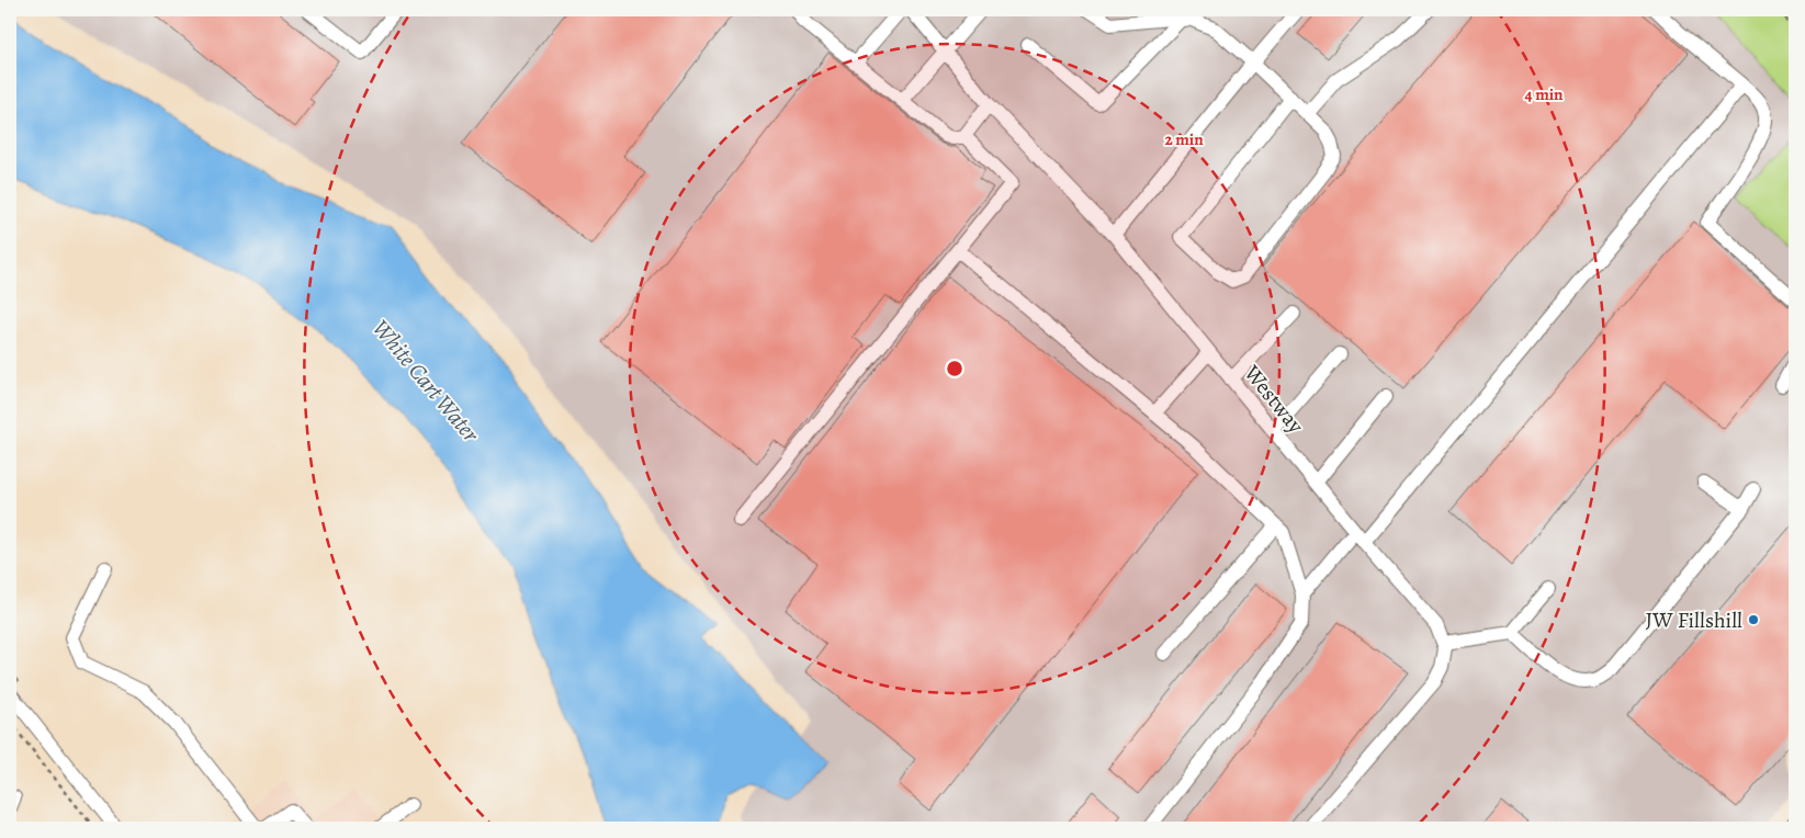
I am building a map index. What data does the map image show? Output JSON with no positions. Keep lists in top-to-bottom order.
{
  "streets": {
    "street": ["Westway"]
  },
  "water": ["White Cart Water"],
  "places": ["JW Fillshill"],
  "rings": ["4 min", "2 min"]
}
